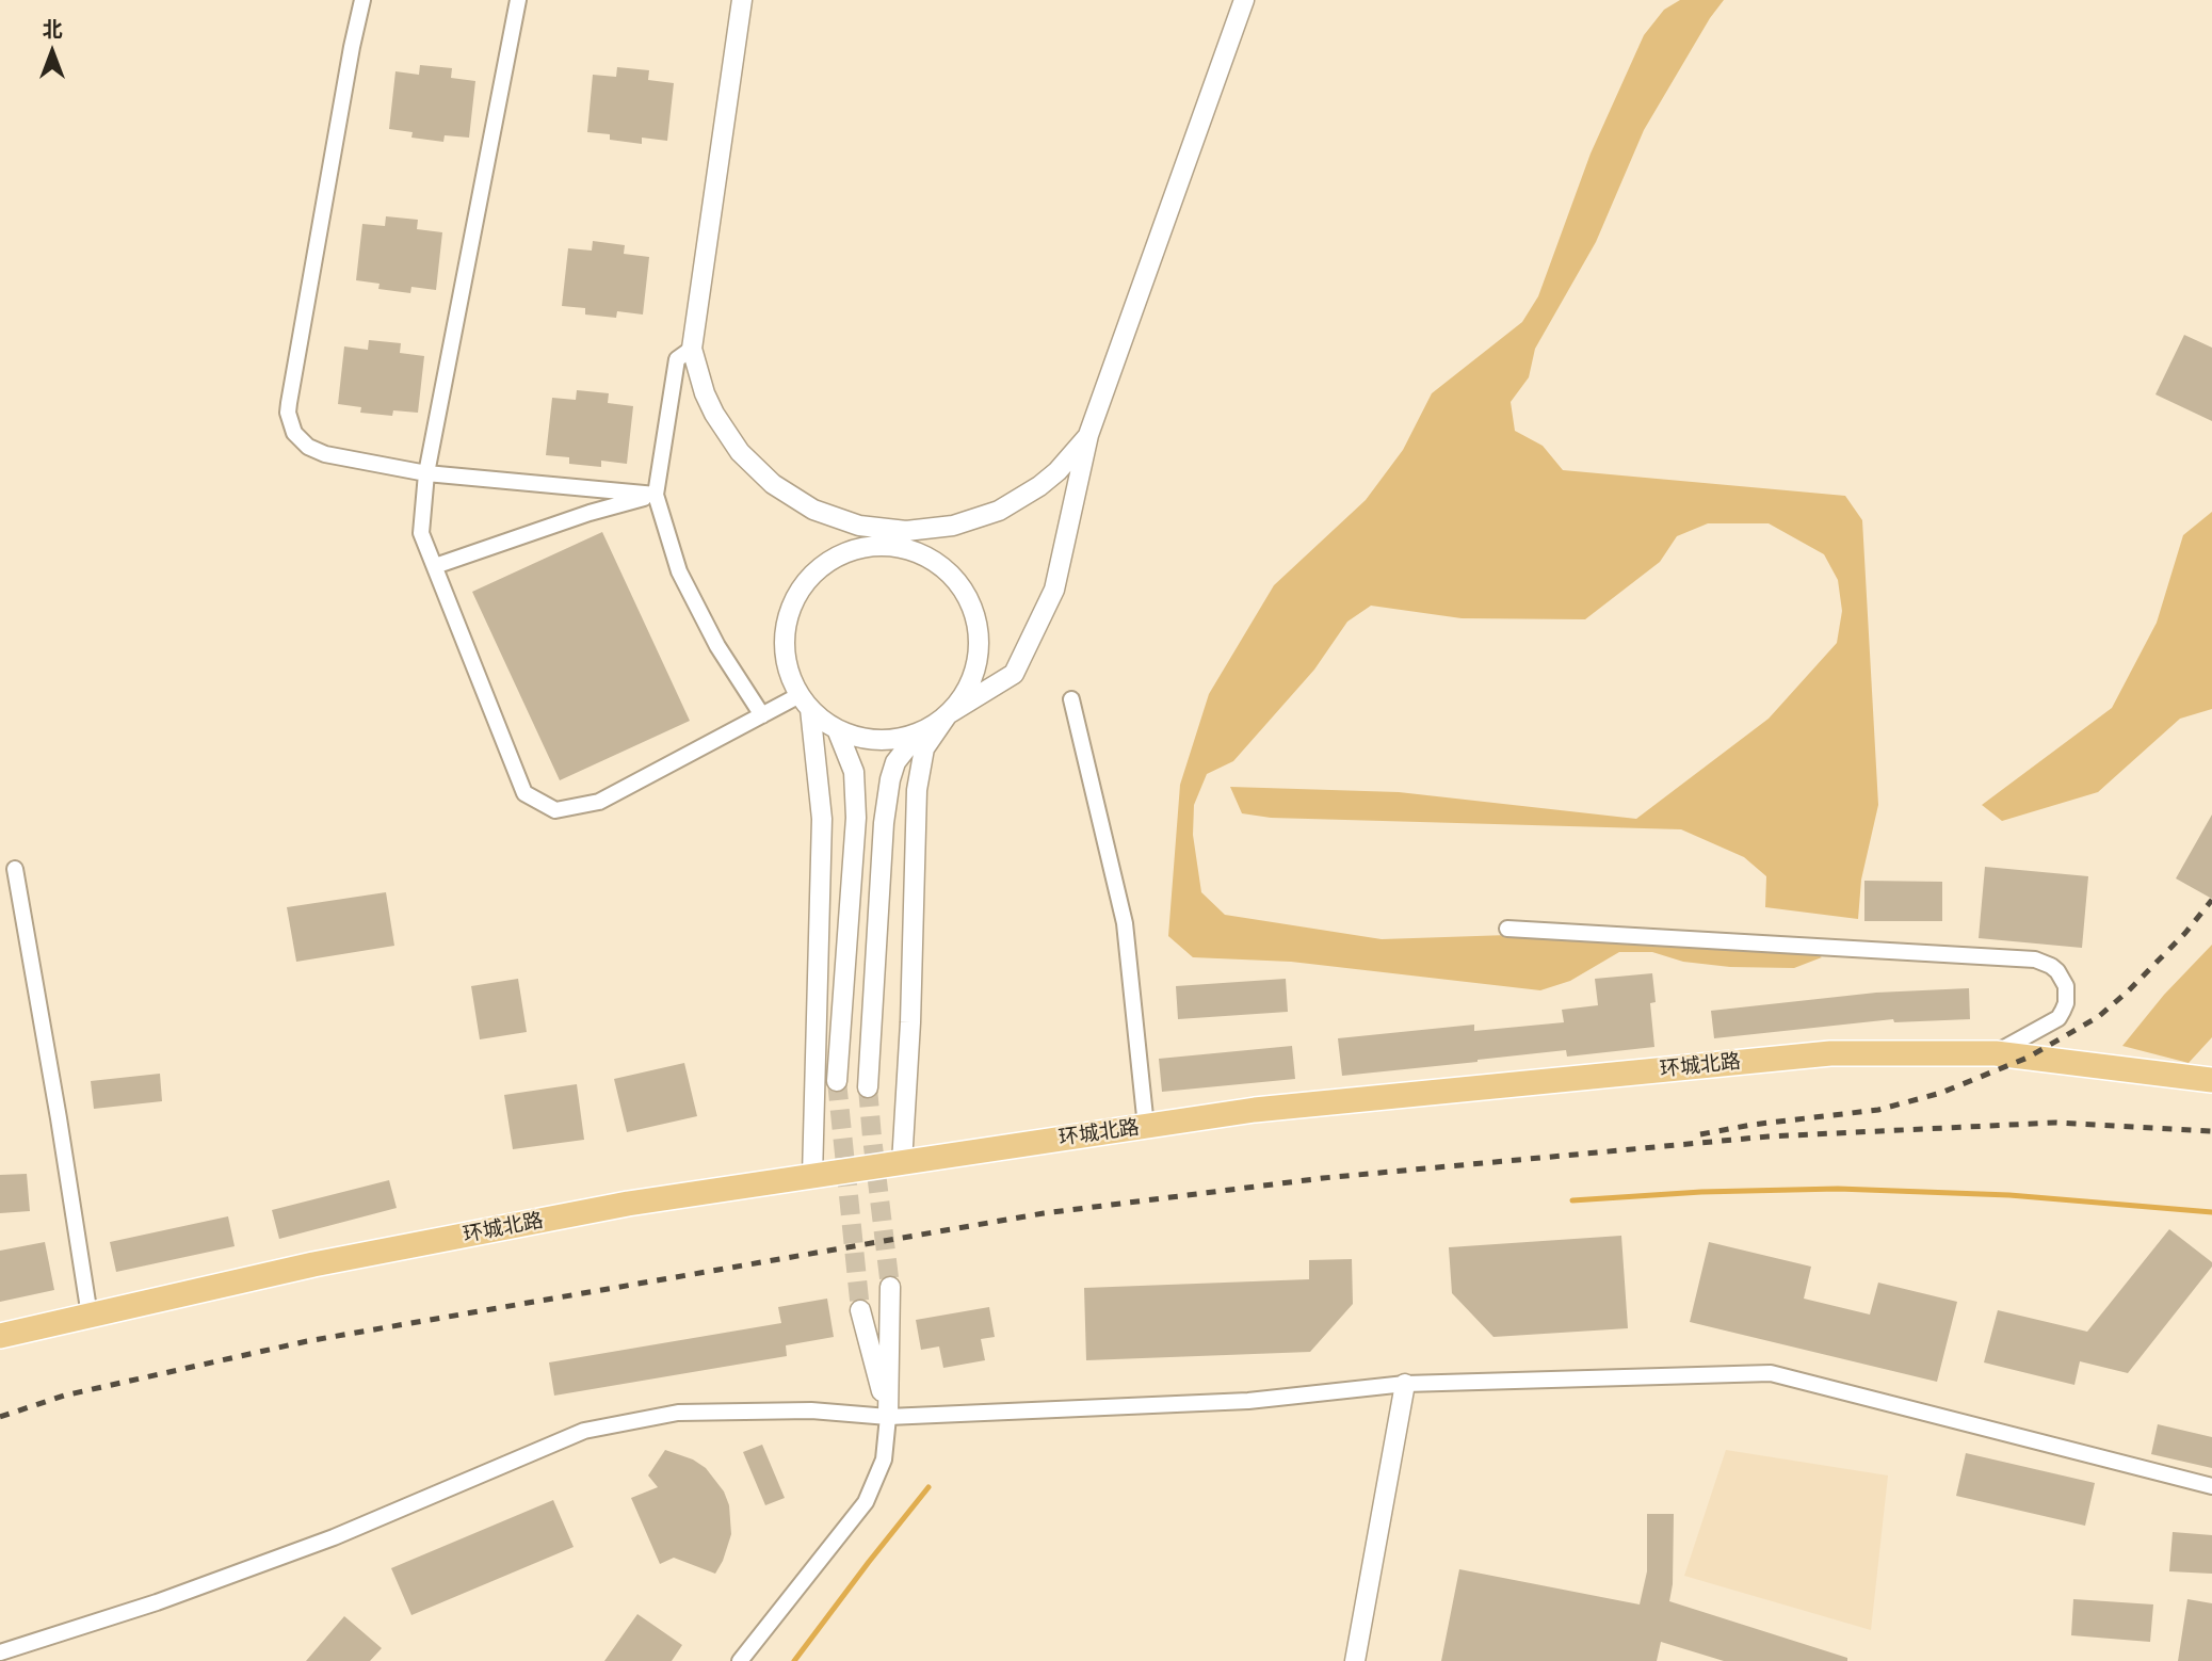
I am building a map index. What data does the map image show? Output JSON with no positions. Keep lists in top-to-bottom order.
{
  "streets": {
    "main road": ["环城北路"]
  },
  "north": "top"
}
